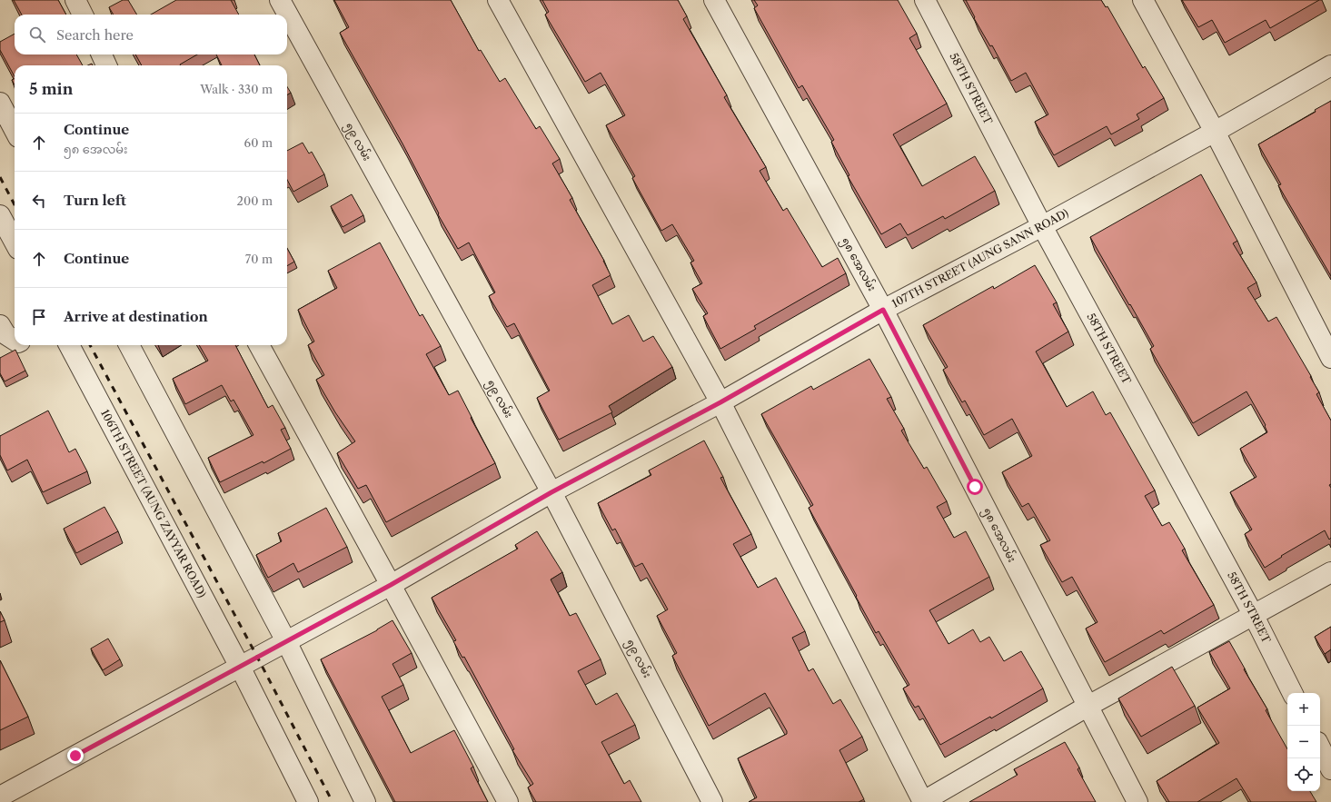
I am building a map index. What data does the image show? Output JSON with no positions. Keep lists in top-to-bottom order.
{
  "streets": {
    "street": [
      "58TH STREET",
      "၅၉ လမ်း",
      "107TH STREET (AUNG SANN ROAD)",
      "၅၈ အေလမ်း",
      "106TH STREET (AUNG ZAYYAR ROAD)"
    ]
  },
  "crossings": [
    ["58TH STREET", "107TH STREET (AUNG SANN ROAD)"],
    ["၅၉ လမ်း", "107TH STREET (AUNG SANN ROAD)"],
    ["107TH STREET (AUNG SANN ROAD)", "၅၈ အေလမ်း"],
    ["107TH STREET (AUNG SANN ROAD)", "106TH STREET (AUNG ZAYYAR ROAD)"]
  ],
  "page": {
    "search": "Search here",
    "heading": ["5 min", "Walk · 330 m"],
    "list": [
      ["Continue", "၅၈ အေလမ်း", "60 m"],
      ["Turn left", "200 m"],
      ["Continue", "70 m"],
      "Arrive at destination"
    ],
    "map_buttons": ["+", "−"]
  }
}
